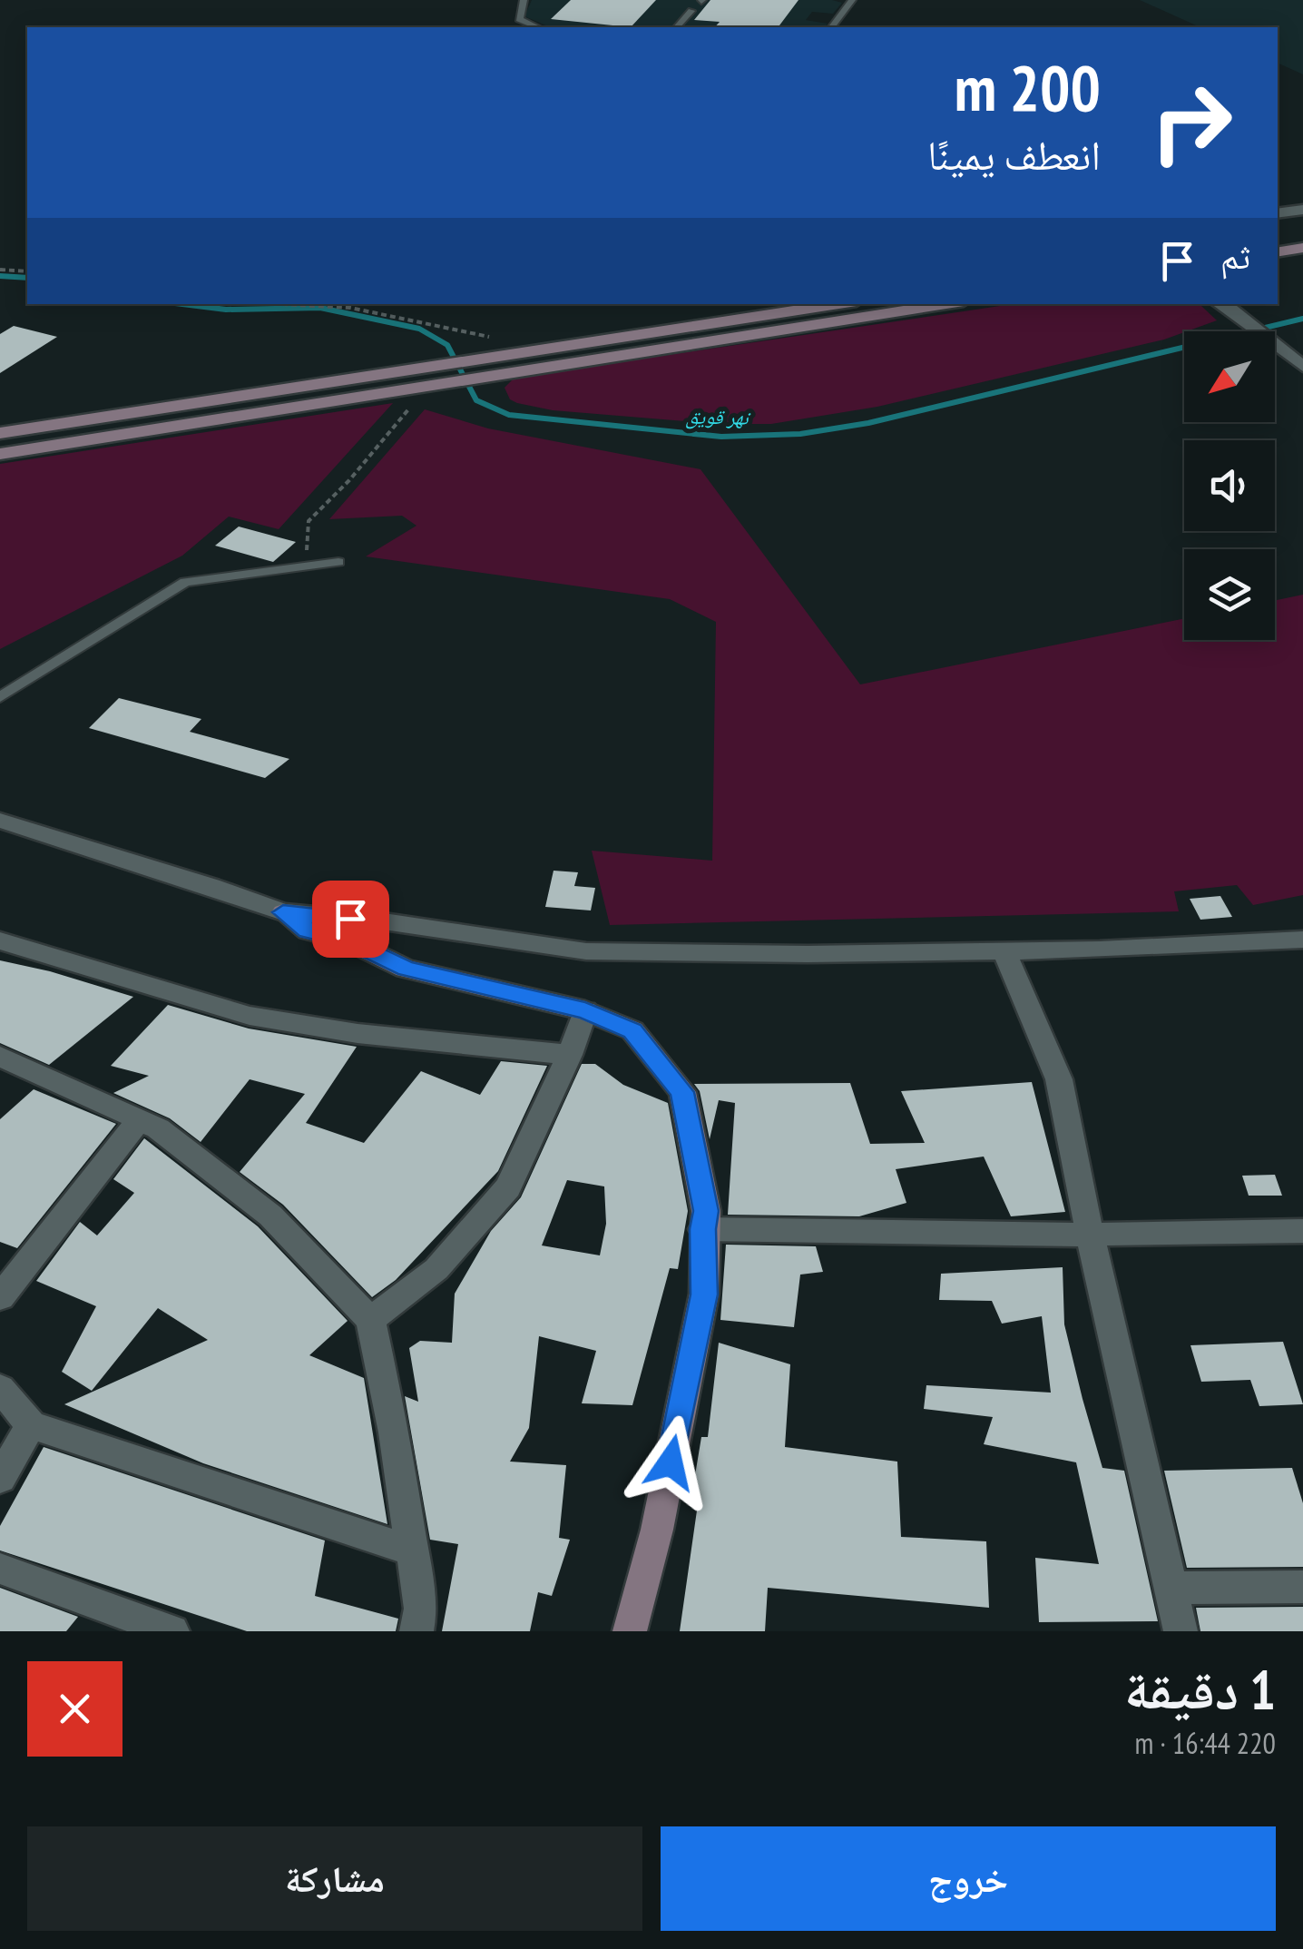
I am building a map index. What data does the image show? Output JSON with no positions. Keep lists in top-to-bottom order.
{
  "water": ["نهر قويق"],
  "north": "bottom left",
  "page": {
    "turn": ["200 m", "انعطف يمينًا"],
    "then": "ثم",
    "heading": ["1 دقيقة", "220 m · 16:44"],
    "buttons": ["خروج", "مشاركة"]
  }
}
